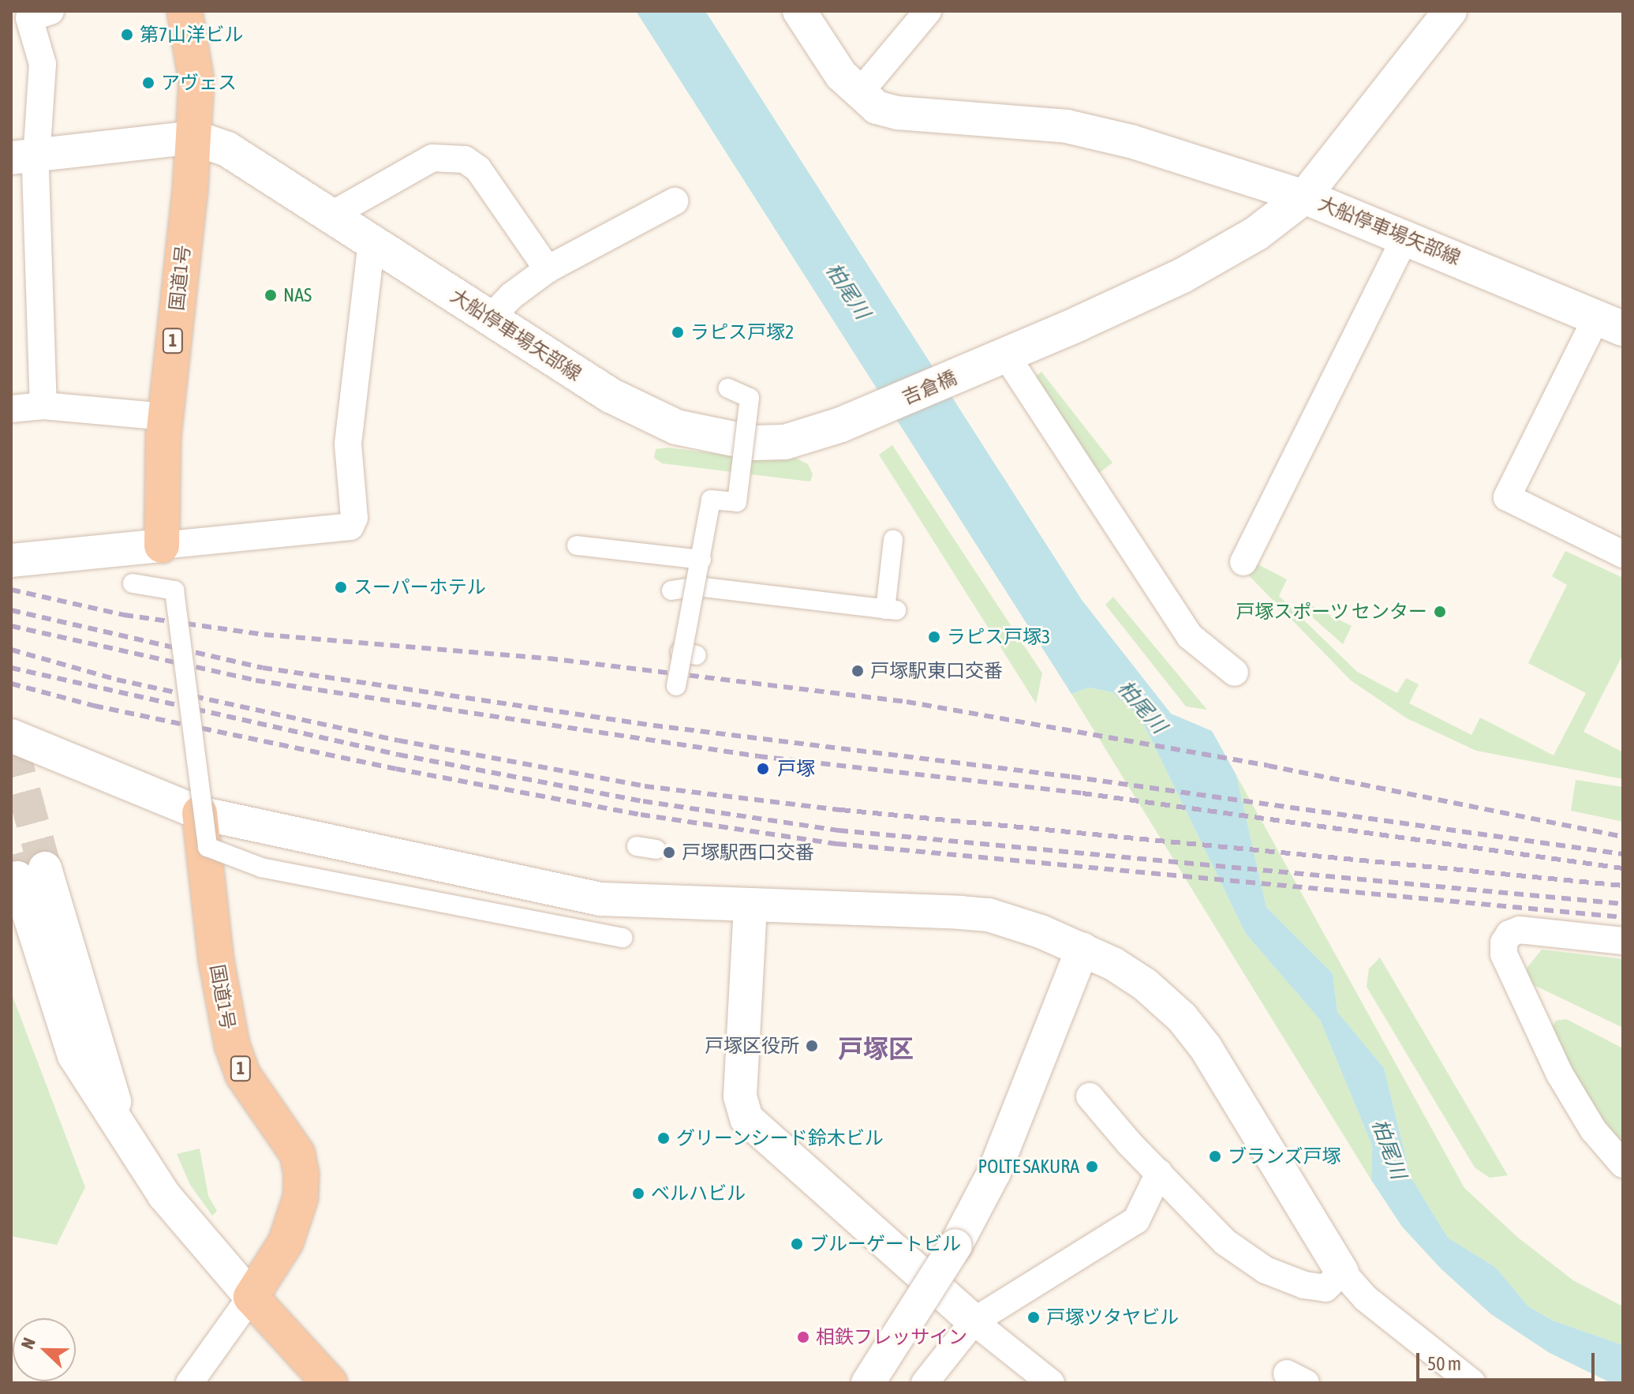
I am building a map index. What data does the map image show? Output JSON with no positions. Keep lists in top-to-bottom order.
{
  "streets": {
    "highway": ["国道1号", "1"],
    "main road": ["大船停車場矢部線", "吉倉橋"]
  },
  "crossings": [
    ["大船停車場矢部線", "国道1号"],
    ["大船停車場矢部線", "吉倉橋"]
  ],
  "districts": ["戸塚区"],
  "water": ["柏尾川"],
  "places": [
    "第7山洋ビル",
    "アヴェス",
    "NAS",
    "ラピス戸塚2",
    "スーパーホテル",
    "戸塚スポーツ センター",
    "ラピス戸塚3",
    "戸塚駅東口交番",
    "戸塚",
    "戸塚駅西口交番",
    "戸塚区役所",
    "グリーンシード鈴木ビル",
    "ブランズ戸塚",
    "POLTE SAKURA",
    "ベルハビル",
    "ブルーゲートビル",
    "戸塚ツタヤビル",
    "相鉄フレッサイン"
  ],
  "scale_bar": "50 m",
  "north": "left"
}
